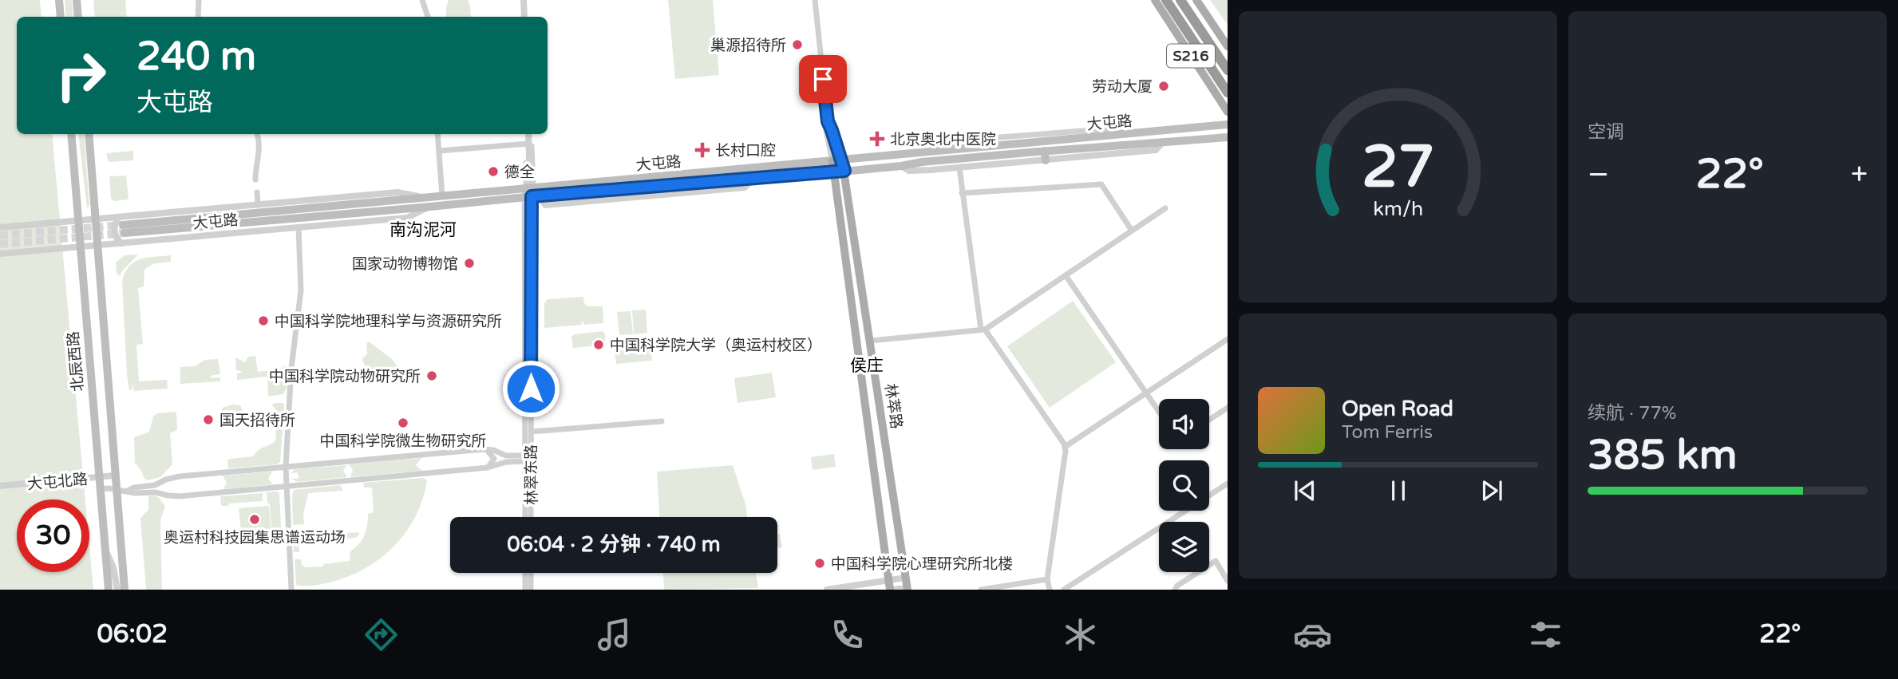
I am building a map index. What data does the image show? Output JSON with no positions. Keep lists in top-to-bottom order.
{
  "streets": {
    "main road": [
      "S216",
      "大屯路",
      "北辰西路",
      "林萃路"
    ],
    "street": ["林翠东路", "大屯北路"]
  },
  "crossings": [
    ["大屯路", "北辰西路"],
    ["大屯路", "林萃路"],
    ["大屯路", "林翠东路"],
    ["北辰西路", "大屯北路"]
  ],
  "districts": ["南沟泥河", "侯庄"],
  "places": {
    "other": [
      "巢源招待所",
      "劳动大厦",
      "德全",
      "国家动物博物馆",
      "中国科学院地理科学与资源研究所",
      "中国科学院大学（奥运村校区）",
      "中国科学院动物研究所",
      "国天招待所",
      "中国科学院微生物研究所",
      "奥运村科技园集思谱运动场",
      "中国科学院心理研究所北楼"
    ],
    "health": ["北京奥北中医院", "长村口腔"]
  },
  "page": {
    "tile": [
      "空调",
      ["续航 · 77%", "385 km"]
    ],
    "turn": ["240 m", "大屯路"],
    "heat": ["−", "22°", "+"],
    "song": ["Open Road", "Tom Ferris"],
    "limit": "30",
    "trip": "06:04 · 2 分钟 · 740 m",
    "tabs": ["06:02", "22°"],
    "gauge": ["27", "km/h"]
  }
}
